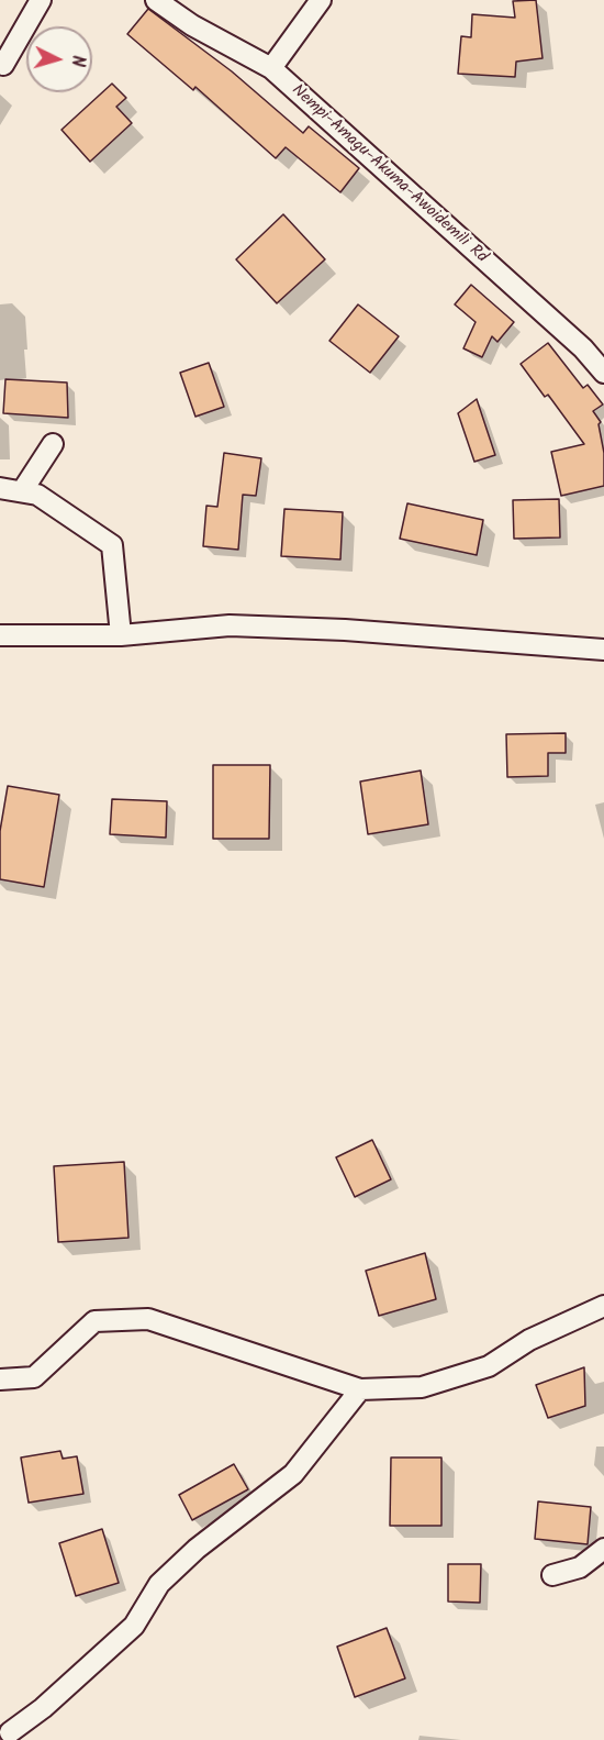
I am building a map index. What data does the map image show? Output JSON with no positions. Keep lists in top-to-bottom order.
{
  "streets": {
    "street": ["Nempi-Amagu-Akuma-Awoidemili Rd"]
  },
  "north": "right"
}
